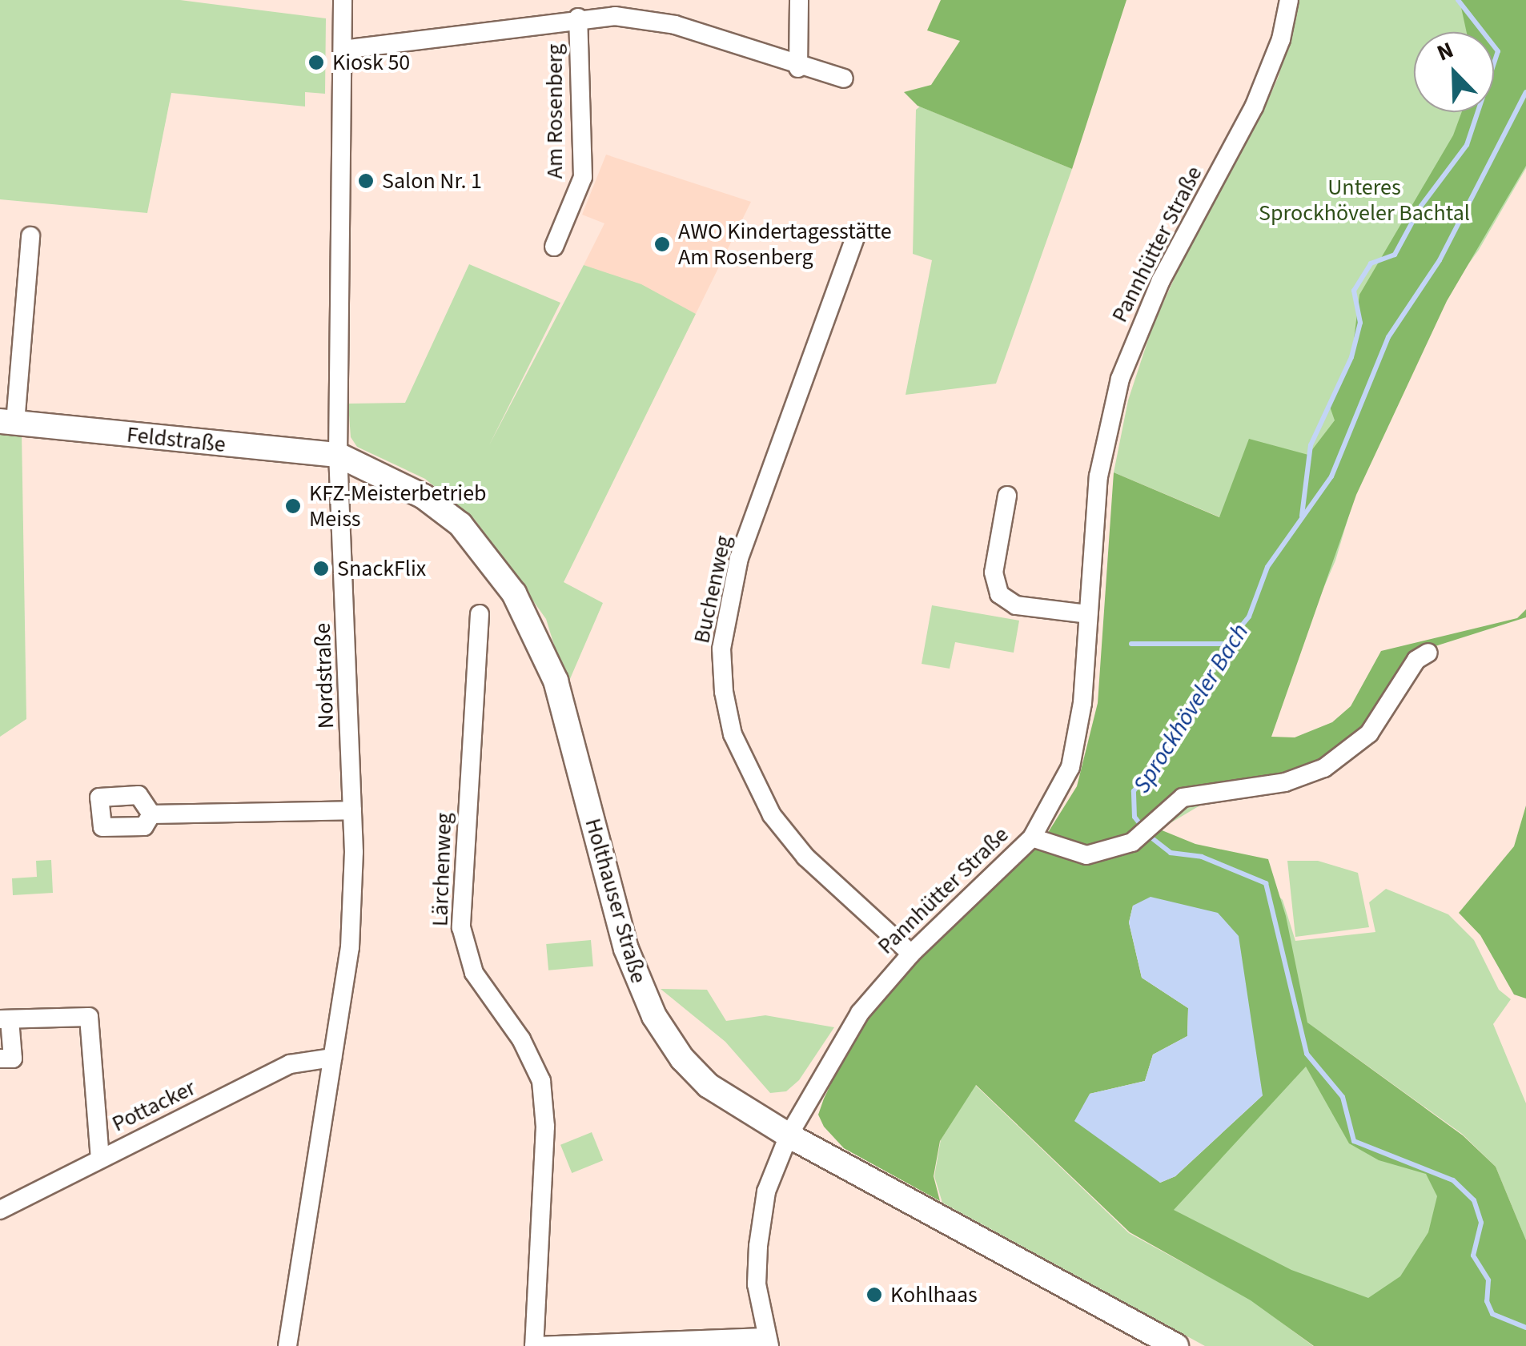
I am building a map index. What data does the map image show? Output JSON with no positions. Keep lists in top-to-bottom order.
{
  "streets": {
    "street": [
      "Am Rosenberg",
      "Pannhütter Straße",
      "Feldstraße",
      "Buchenweg",
      "Nordstraße",
      "Lärchenweg",
      "Holthauser Straße",
      "Pottacker"
    ]
  },
  "crossings": [
    ["Am Rosenberg", "Nordstraße"],
    ["Pannhütter Straße", "Buchenweg"],
    ["Pannhütter Straße", "Lärchenweg"],
    ["Pannhütter Straße", "Holthauser Straße"],
    ["Feldstraße", "Nordstraße"],
    ["Feldstraße", "Holthauser Straße"],
    ["Nordstraße", "Holthauser Straße"],
    ["Nordstraße", "Pottacker"]
  ],
  "water": ["Sprockhöveler Bach"],
  "parks": ["Unteres Sprockhöveler Bachtal"],
  "places": [
    "Kiosk 50",
    "Salon Nr. 1",
    "AWO Kindertagesstätte Am Rosenberg",
    "KFZ-Meisterbetrieb Meiss",
    "SnackFlix",
    "Kohlhaas"
  ],
  "north": "top left"
}
